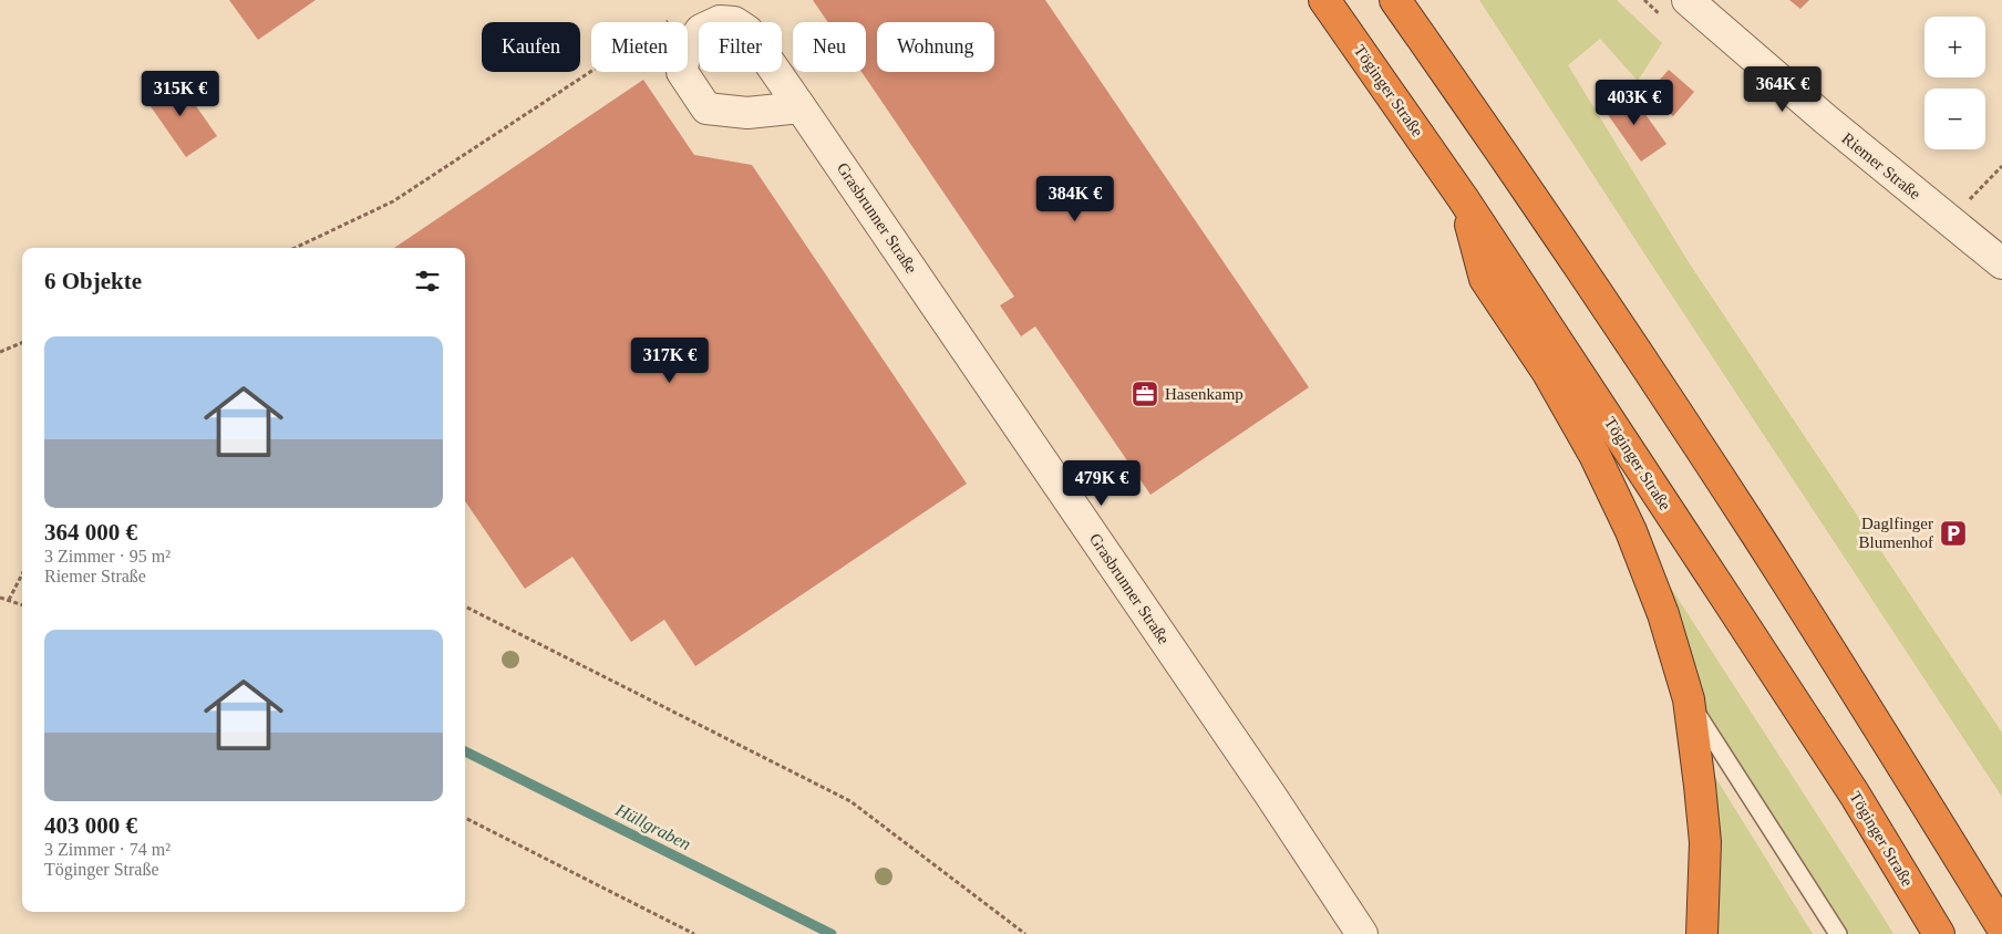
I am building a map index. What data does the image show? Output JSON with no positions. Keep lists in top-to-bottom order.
{
  "streets": {
    "highway": ["Töginger Straße"],
    "street": ["Riemer Straße", "Grasbrunner Straße"]
  },
  "water": ["Hüllgraben"],
  "places": {
    "office": ["Hasenkamp"],
    "parking": ["Daglfinger Blumenhof"]
  },
  "page": {
    "map_buttons": ["+", "−"],
    "chip": [
      "Kaufen",
      "Mieten",
      "Filter",
      "Neu",
      "Wohnung"
    ],
    "price": [
      "364K €",
      "315K €",
      "403K €",
      "384K €",
      "317K €",
      "479K €"
    ],
    "heading": "6 Objekte",
    "list": [
      {
        "name": "364 000 €",
        "note": "3 Zimmer · 95 m² · Riemer Straße"
      },
      {
        "name": "403 000 €",
        "note": "3 Zimmer · 74 m² · Töginger Straße"
      }
    ]
  }
}
